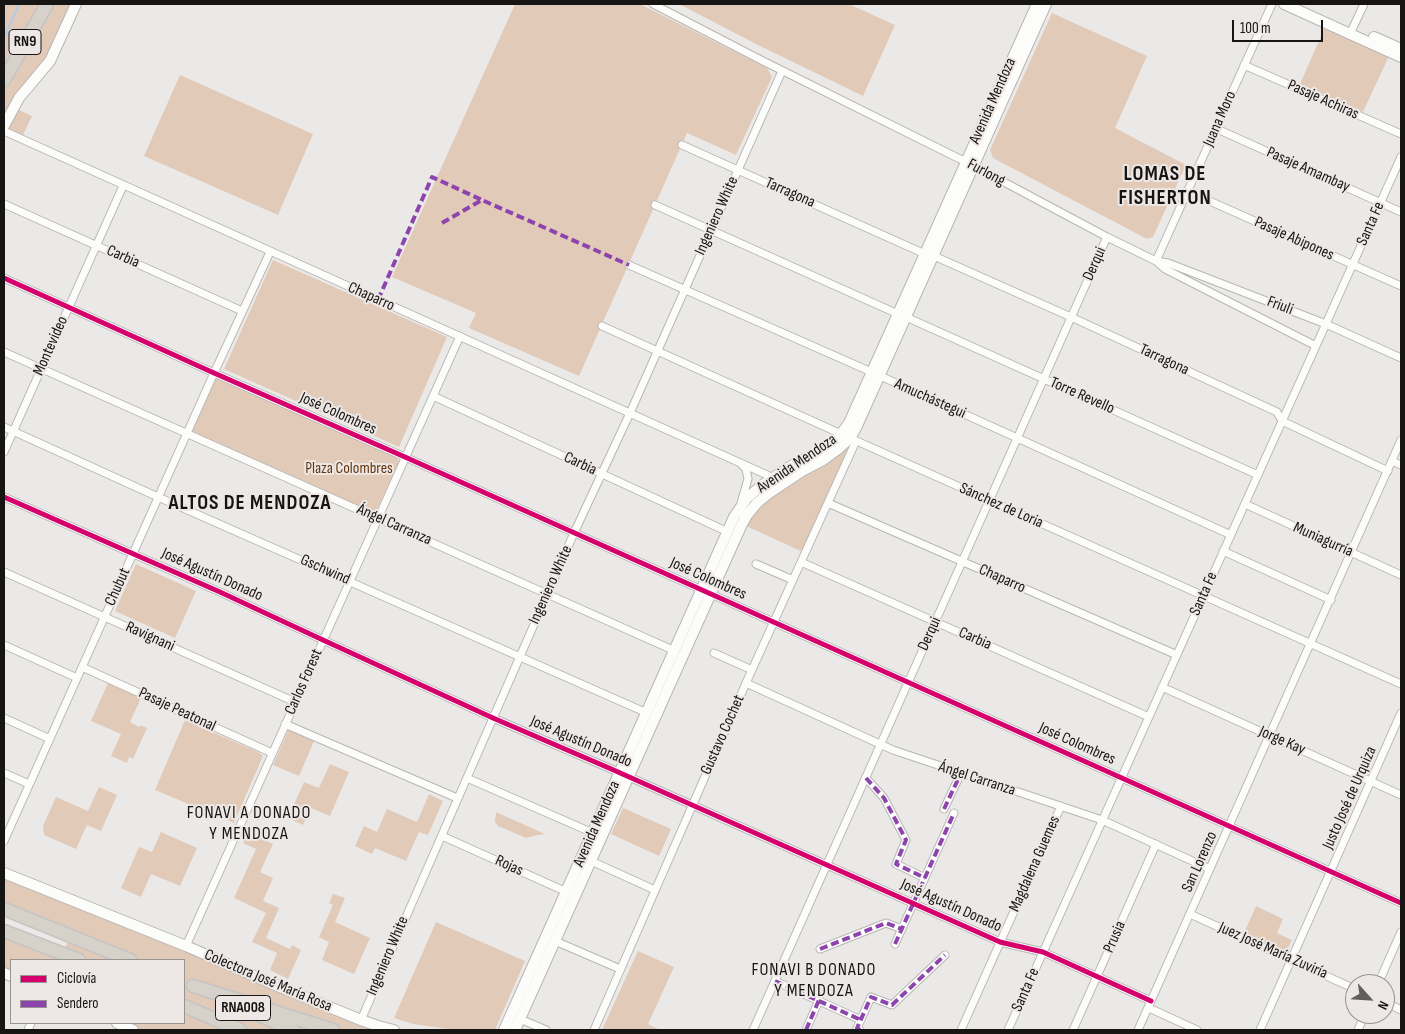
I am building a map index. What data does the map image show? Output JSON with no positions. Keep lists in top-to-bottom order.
{
  "streets": {
    "highway": ["RN9", "RNA008"],
    "main road": ["Avenida Mendoza", "Colectora José María Rosa"],
    "street": [
      "Pasaje Achiras",
      "Juana Moro",
      "Pasaje Amambay",
      "Furlong",
      "Tarragona",
      "Ingeniero White",
      "Santa Fe",
      "Pasaje Abipones",
      "Carbia",
      "Derqui",
      "Chaparro",
      "Friuli",
      "Montevideo",
      "Torre Revello",
      "Amuchástegui",
      "José Colombres",
      "Sánchez de Loria",
      "Ángel Carranza",
      "Muniagurría",
      "Gschwind",
      "José Agustín Donado",
      "Chubut",
      "Ravignani",
      "Carlos Forest",
      "Pasaje Peatonal",
      "Gustavo Cochet",
      "Jorge Kay",
      "Justo José de Urquiza",
      "San Lorenzo",
      "Magdalena Guemes",
      "Rojas",
      "Prusia",
      "Juez José María Zuviría"
    ]
  },
  "crossings": [
    ["Pasaje Achiras", "Juana Moro"],
    ["Avenida Mendoza", "Furlong"],
    ["Avenida Mendoza", "Tarragona"],
    ["Avenida Mendoza", "Carbia"],
    ["Avenida Mendoza", "Chaparro"],
    ["Avenida Mendoza", "Torre Revello"],
    ["Avenida Mendoza", "Amuchástegui"],
    ["Avenida Mendoza", "José Colombres"],
    ["Avenida Mendoza", "Sánchez de Loria"],
    ["Avenida Mendoza", "Ángel Carranza"],
    ["Avenida Mendoza", "Gschwind"],
    ["Avenida Mendoza", "José Agustín Donado"],
    ["Avenida Mendoza", "Gustavo Cochet"],
    ["Avenida Mendoza", "Rojas"],
    ["Juana Moro", "Pasaje Amambay"],
    ["Juana Moro", "Furlong"],
    ["Juana Moro", "Pasaje Abipones"],
    ["Juana Moro", "Friuli"],
    ["Pasaje Amambay", "Santa Fe"],
    ["Furlong", "Ingeniero White"],
    ["Furlong", "Santa Fe"],
    ["Furlong", "Derqui"],
    ["Furlong", "Friuli"],
    ["Tarragona", "Ingeniero White"],
    ["Tarragona", "Santa Fe"],
    ["Tarragona", "Derqui"],
    ["Tarragona", "San Lorenzo"],
    ["Ingeniero White", "Carbia"],
    ["Ingeniero White", "Chaparro"],
    ["Ingeniero White", "Torre Revello"],
    ["Ingeniero White", "Amuchástegui"],
    ["Ingeniero White", "José Colombres"],
    ["Ingeniero White", "Sánchez de Loria"],
    ["Ingeniero White", "Ángel Carranza"],
    ["Ingeniero White", "Gschwind"],
    ["Ingeniero White", "José Agustín Donado"],
    ["Ingeniero White", "Rojas"],
    ["Ingeniero White", "Colectora José María Rosa"],
    ["Santa Fe", "Pasaje Abipones"],
    ["Santa Fe", "Carbia"],
    ["Santa Fe", "Chaparro"],
    ["Santa Fe", "Friuli"],
    ["Santa Fe", "Torre Revello"],
    ["Santa Fe", "Amuchástegui"],
    ["Santa Fe", "José Colombres"],
    ["Santa Fe", "Sánchez de Loria"],
    ["Santa Fe", "Ángel Carranza"],
    ["Santa Fe", "Muniagurría"],
    ["Santa Fe", "José Agustín Donado"],
    ["Santa Fe", "Jorge Kay"],
    ["Carbia", "Derqui"],
    ["Carbia", "Montevideo"],
    ["Carbia", "Chubut"],
    ["Carbia", "Carlos Forest"],
    ["Carbia", "Gustavo Cochet"],
    ["Derqui", "Chaparro"],
    ["Derqui", "Torre Revello"],
    ["Derqui", "Amuchástegui"],
    ["Derqui", "José Colombres"],
    ["Derqui", "Sánchez de Loria"],
    ["Derqui", "Ángel Carranza"],
    ["Derqui", "José Agustín Donado"],
    ["Chaparro", "Montevideo"],
    ["Chaparro", "Chubut"],
    ["Chaparro", "Carlos Forest"],
    ["Chaparro", "Gustavo Cochet"],
    ["Montevideo", "José Colombres"],
    ["Montevideo", "Ángel Carranza"],
    ["Montevideo", "Gschwind"],
    ["José Colombres", "Chubut"],
    ["José Colombres", "Carlos Forest"],
    ["José Colombres", "Gustavo Cochet"],
    ["José Colombres", "Justo José de Urquiza"],
    ["José Colombres", "San Lorenzo"],
    ["Sánchez de Loria", "Gustavo Cochet"],
    ["Sánchez de Loria", "San Lorenzo"],
    ["Ángel Carranza", "Chubut"],
    ["Ángel Carranza", "Carlos Forest"],
    ["Ángel Carranza", "Gustavo Cochet"],
    ["Ángel Carranza", "San Lorenzo"],
    ["Ángel Carranza", "Magdalena Guemes"],
    ["Ángel Carranza", "Prusia"],
    ["Muniagurría", "San Lorenzo"],
    ["Gschwind", "Chubut"],
    ["Gschwind", "Carlos Forest"],
    ["José Agustín Donado", "Chubut"],
    ["José Agustín Donado", "Carlos Forest"],
    ["José Agustín Donado", "Gustavo Cochet"],
    ["José Agustín Donado", "San Lorenzo"],
    ["José Agustín Donado", "Magdalena Guemes"],
    ["José Agustín Donado", "Prusia"],
    ["Chubut", "Ravignani"],
    ["Chubut", "Pasaje Peatonal"],
    ["Ravignani", "Carlos Forest"],
    ["Carlos Forest", "Pasaje Peatonal"],
    ["Carlos Forest", "Colectora José María Rosa"],
    ["Jorge Kay", "Justo José de Urquiza"],
    ["Jorge Kay", "San Lorenzo"],
    ["Justo José de Urquiza", "Juez José María Zuviría"],
    ["San Lorenzo", "Juez José María Zuviría"]
  ],
  "districts": [
    "LOMAS DE FISHERTON",
    "ALTOS DE MENDOZA",
    "FONAVI A DONADO Y MENDOZA",
    "FONAVI B DONADO Y MENDOZA"
  ],
  "parks": ["Plaza Colombres"],
  "legend": ["Ciclovía", "Sendero"],
  "scale_bar": "100 m",
  "north": "bottom right"
}
